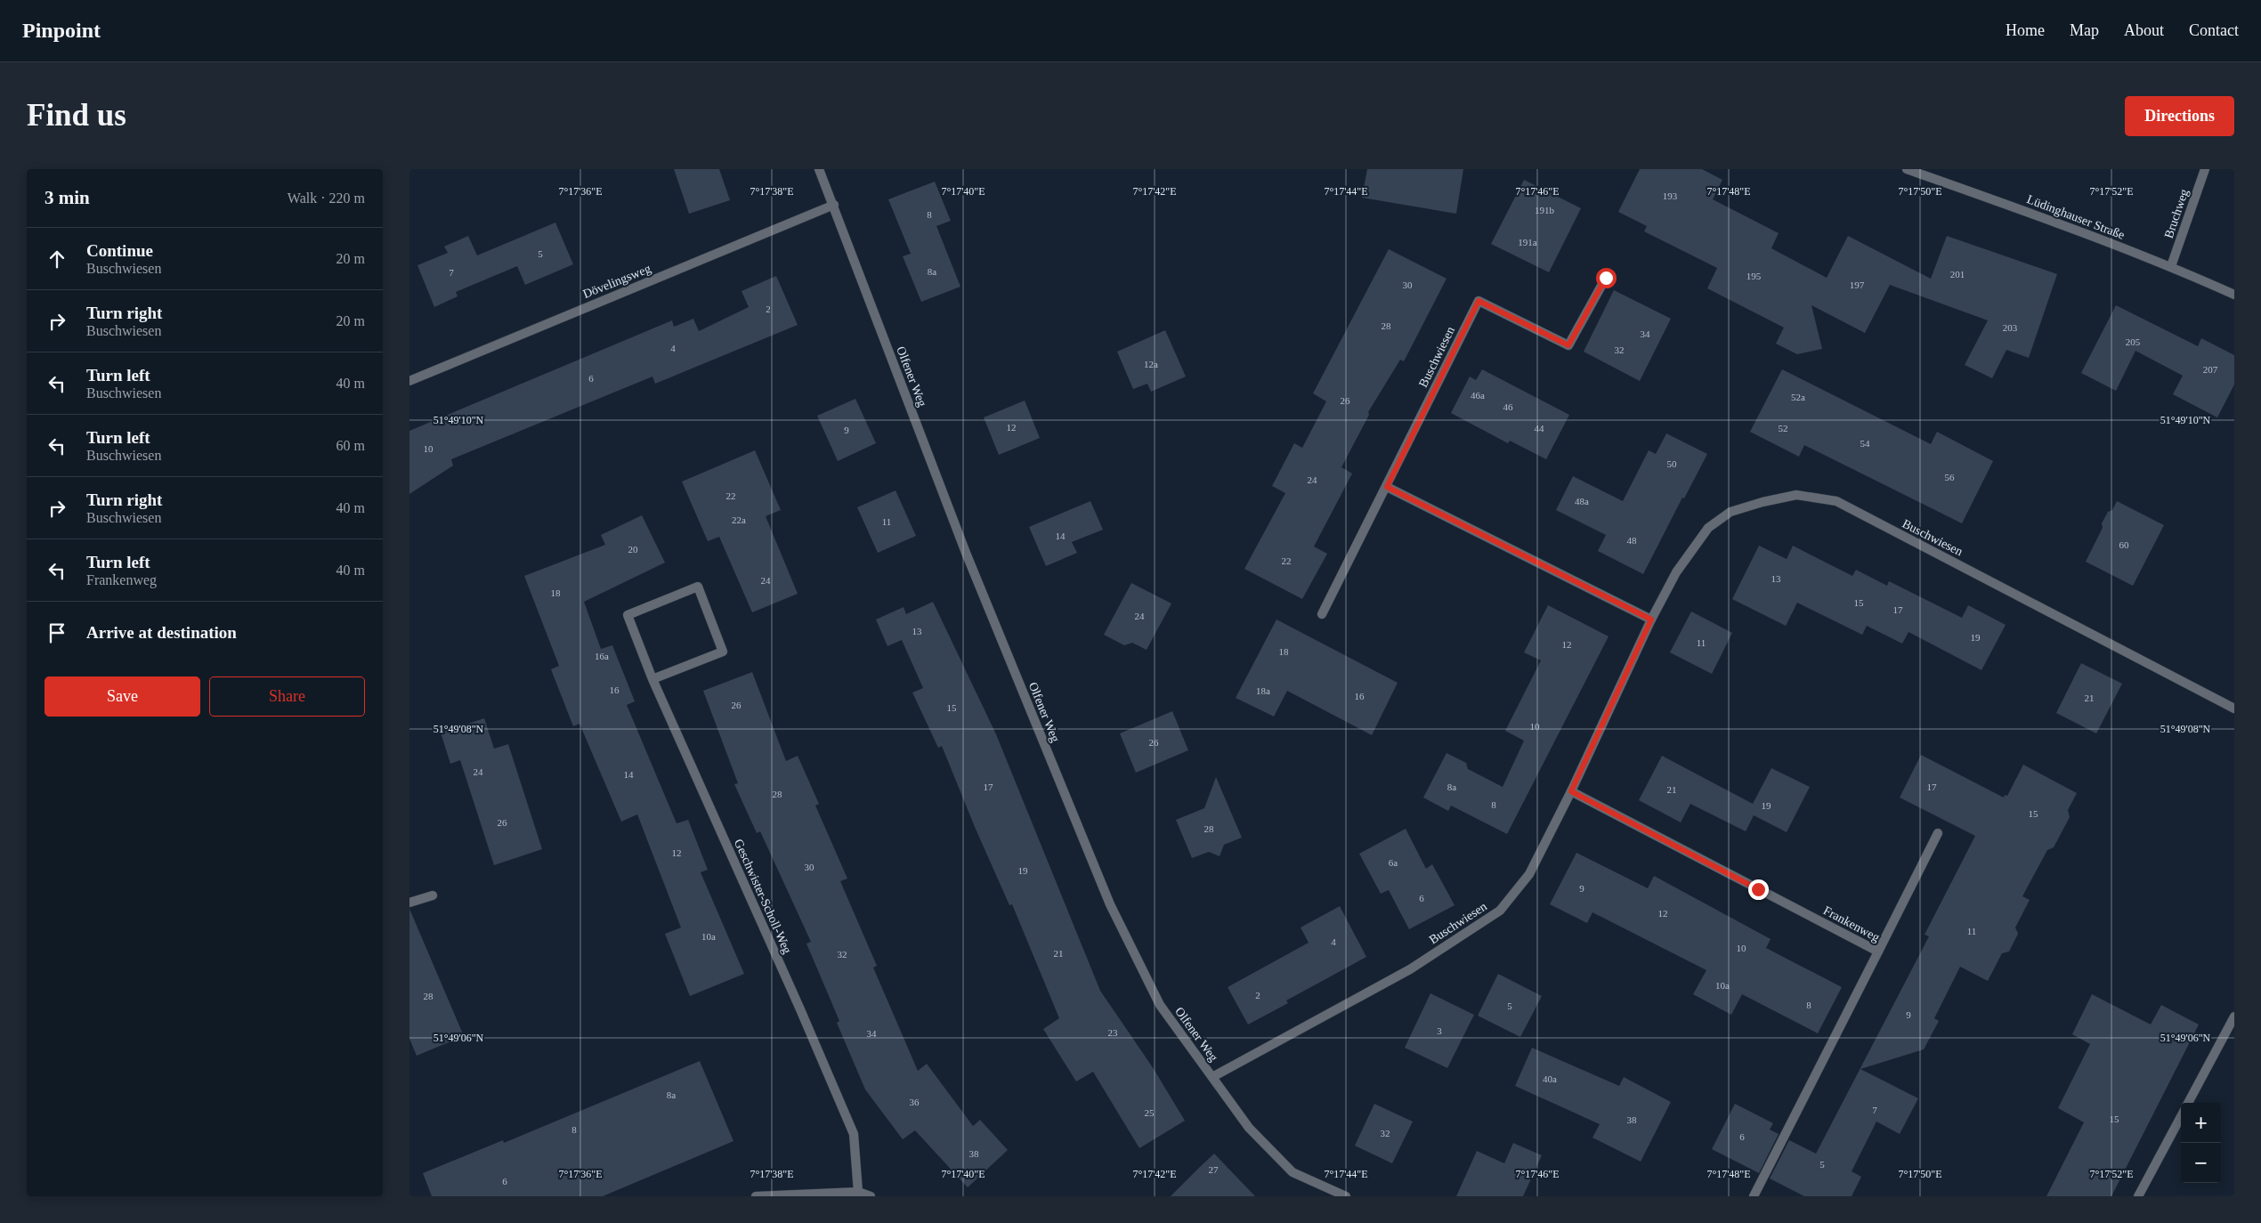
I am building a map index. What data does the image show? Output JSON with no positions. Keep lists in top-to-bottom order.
{
  "streets": {
    "street": [
      "Bruchweg",
      "Lüdinghauser Straße",
      "Dövelingsweg",
      "Buschwiesen",
      "Olfener Weg",
      "Geschwister-Scholl-Weg",
      "Frankenweg"
    ]
  },
  "crossings": [
    ["Bruchweg", "Lüdinghauser Straße"],
    ["Dövelingsweg", "Olfener Weg"],
    ["Buschwiesen", "Olfener Weg"],
    ["Buschwiesen", "Frankenweg"]
  ],
  "house_numbers": [
    "193",
    "191b",
    "8",
    "191a",
    "5",
    "8a",
    "7",
    "201",
    "195",
    "30",
    "197",
    "2",
    "28",
    "203",
    "34",
    "205",
    "4",
    "32",
    "12a",
    "207",
    "6",
    "46a",
    "52a",
    "26",
    "46",
    "12",
    "44",
    "52",
    "9",
    "54",
    "10",
    "50",
    "56",
    "24",
    "22",
    "48a",
    "22a",
    "11",
    "14",
    "48",
    "60",
    "20",
    "22",
    "13",
    "24",
    "18",
    "15",
    "17",
    "24",
    "13",
    "19",
    "11",
    "12",
    "18",
    "16a",
    "16",
    "18a",
    "16",
    "21",
    "26",
    "15",
    "10",
    "26",
    "24",
    "14",
    "17",
    "8a",
    "17",
    "21",
    "28",
    "8",
    "19",
    "15",
    "26",
    "28",
    "12",
    "6a",
    "30",
    "19",
    "9",
    "6",
    "12",
    "11",
    "10a",
    "4",
    "10",
    "21",
    "32",
    "10a",
    "2",
    "28",
    "8",
    "5",
    "9",
    "3",
    "23",
    "34",
    "40a",
    "8a",
    "36",
    "7",
    "25",
    "15",
    "38",
    "8",
    "32",
    "6",
    "38",
    "5",
    "27",
    "6"
  ],
  "page": {
    "header": "Pinpoint",
    "nav": [
      "Home",
      "Map",
      "About",
      "Contact"
    ],
    "buttons": [
      "Directions",
      ["Save", "Share"]
    ],
    "title": "Find us",
    "heading": ["3 min", "Walk · 220 m"],
    "list": [
      ["Continue", "Buschwiesen", "20 m"],
      ["Turn right", "Buschwiesen", "20 m"],
      ["Turn left", "Buschwiesen", "40 m"],
      ["Turn left", "Buschwiesen", "60 m"],
      ["Turn right", "Buschwiesen", "40 m"],
      ["Turn left", "Frankenweg", "40 m"],
      "Arrive at destination"
    ],
    "map_buttons": ["+", "−"]
  },
  "coordinates": [
    "7°17'36\"E",
    "7°17'38\"E",
    "7°17'40\"E",
    "7°17'42\"E",
    "7°17'44\"E",
    "7°17'46\"E",
    "7°17'48\"E",
    "7°17'50\"E",
    "7°17'52\"E",
    "51°49'10\"N",
    "51°49'08\"N",
    "51°49'06\"N"
  ]
}
